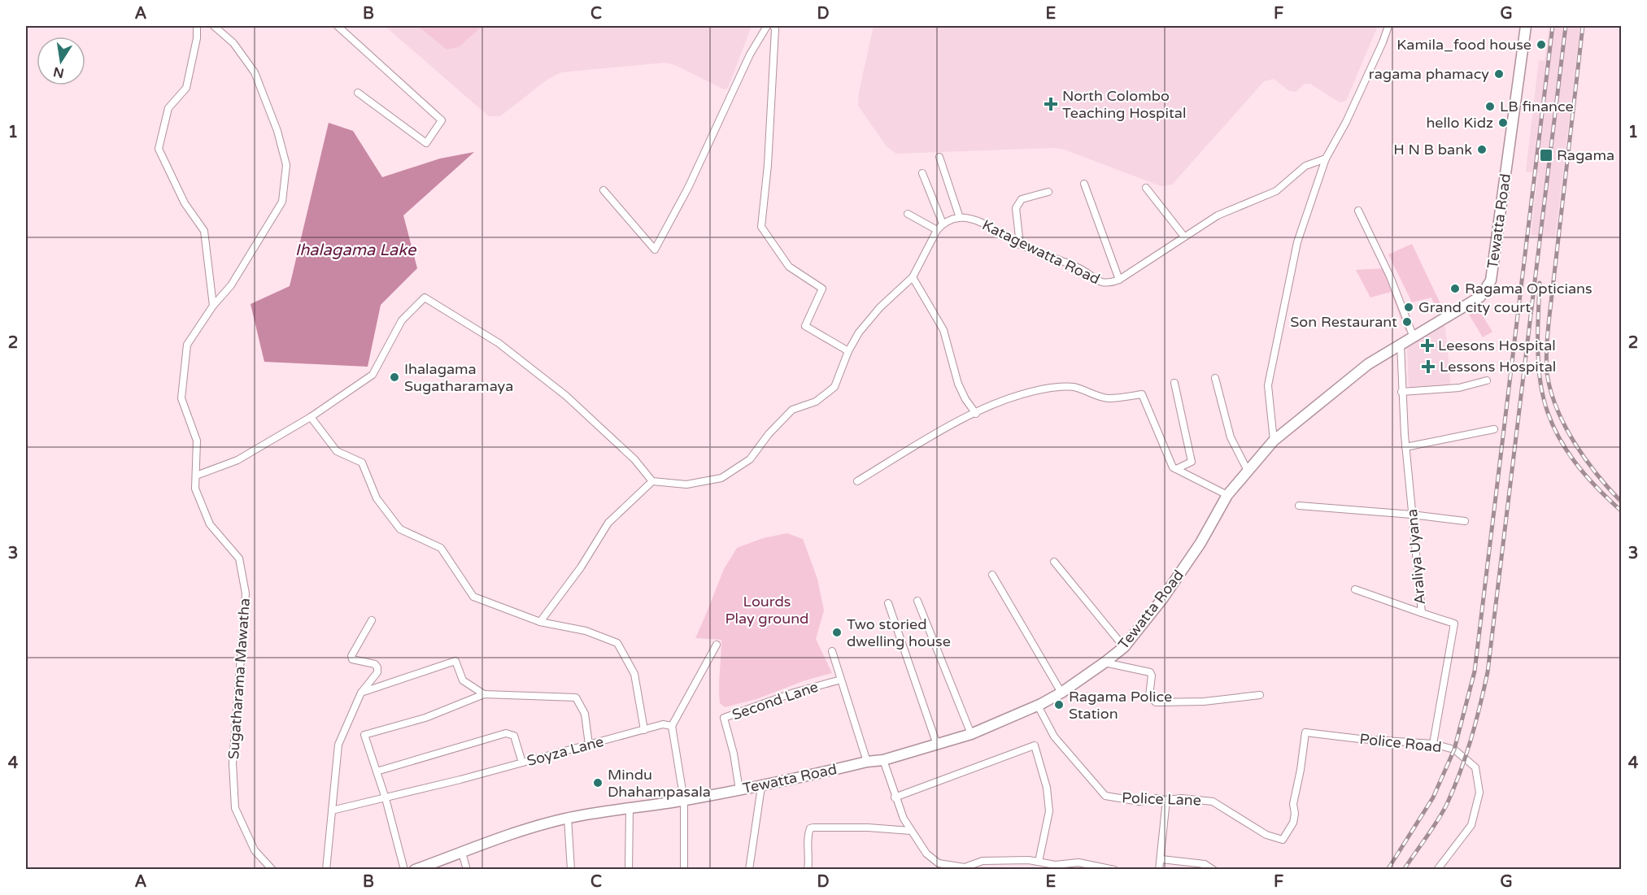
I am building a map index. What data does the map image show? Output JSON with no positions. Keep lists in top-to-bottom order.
{
  "streets": {
    "main road": ["Tewatta Road"],
    "street": [
      "Katagewatta Road",
      "Araliya Uyana",
      "Sugatharama Mawatha",
      "Second Lane",
      "Police Road",
      "Soyza Lane",
      "Police Lane"
    ]
  },
  "crossings": [
    ["Tewatta Road", "Araliya Uyana"],
    ["Tewatta Road", "Second Lane"],
    ["Tewatta Road", "Police Lane"],
    ["Araliya Uyana", "Police Road"],
    ["Police Road", "Police Lane"]
  ],
  "water": ["Ihalagama Lake"],
  "parks": ["Lourds Play ground"],
  "places": {
    "other": [
      "Kamila_food house",
      "ragama phamacy",
      "LB finance",
      "hello Kidz",
      "H N B bank",
      "Ragama Opticians",
      "Grand city court",
      "Son Restaurant",
      "Ihalagama Sugatharamaya",
      "Two storied dwelling house",
      "Ragama Police Station",
      "Mindu Dhahampasala"
    ],
    "health": ["North Colombo Teaching Hospital", "Leesons Hospital", "Lessons Hospital"],
    "transit": ["Ragama"]
  },
  "north": "bottom",
  "grid": {
    "columns": [
      "A",
      "B",
      "C",
      "D",
      "E",
      "F",
      "G"
    ],
    "rows": [
      "1",
      "2",
      "3",
      "4"
    ]
  }
}
